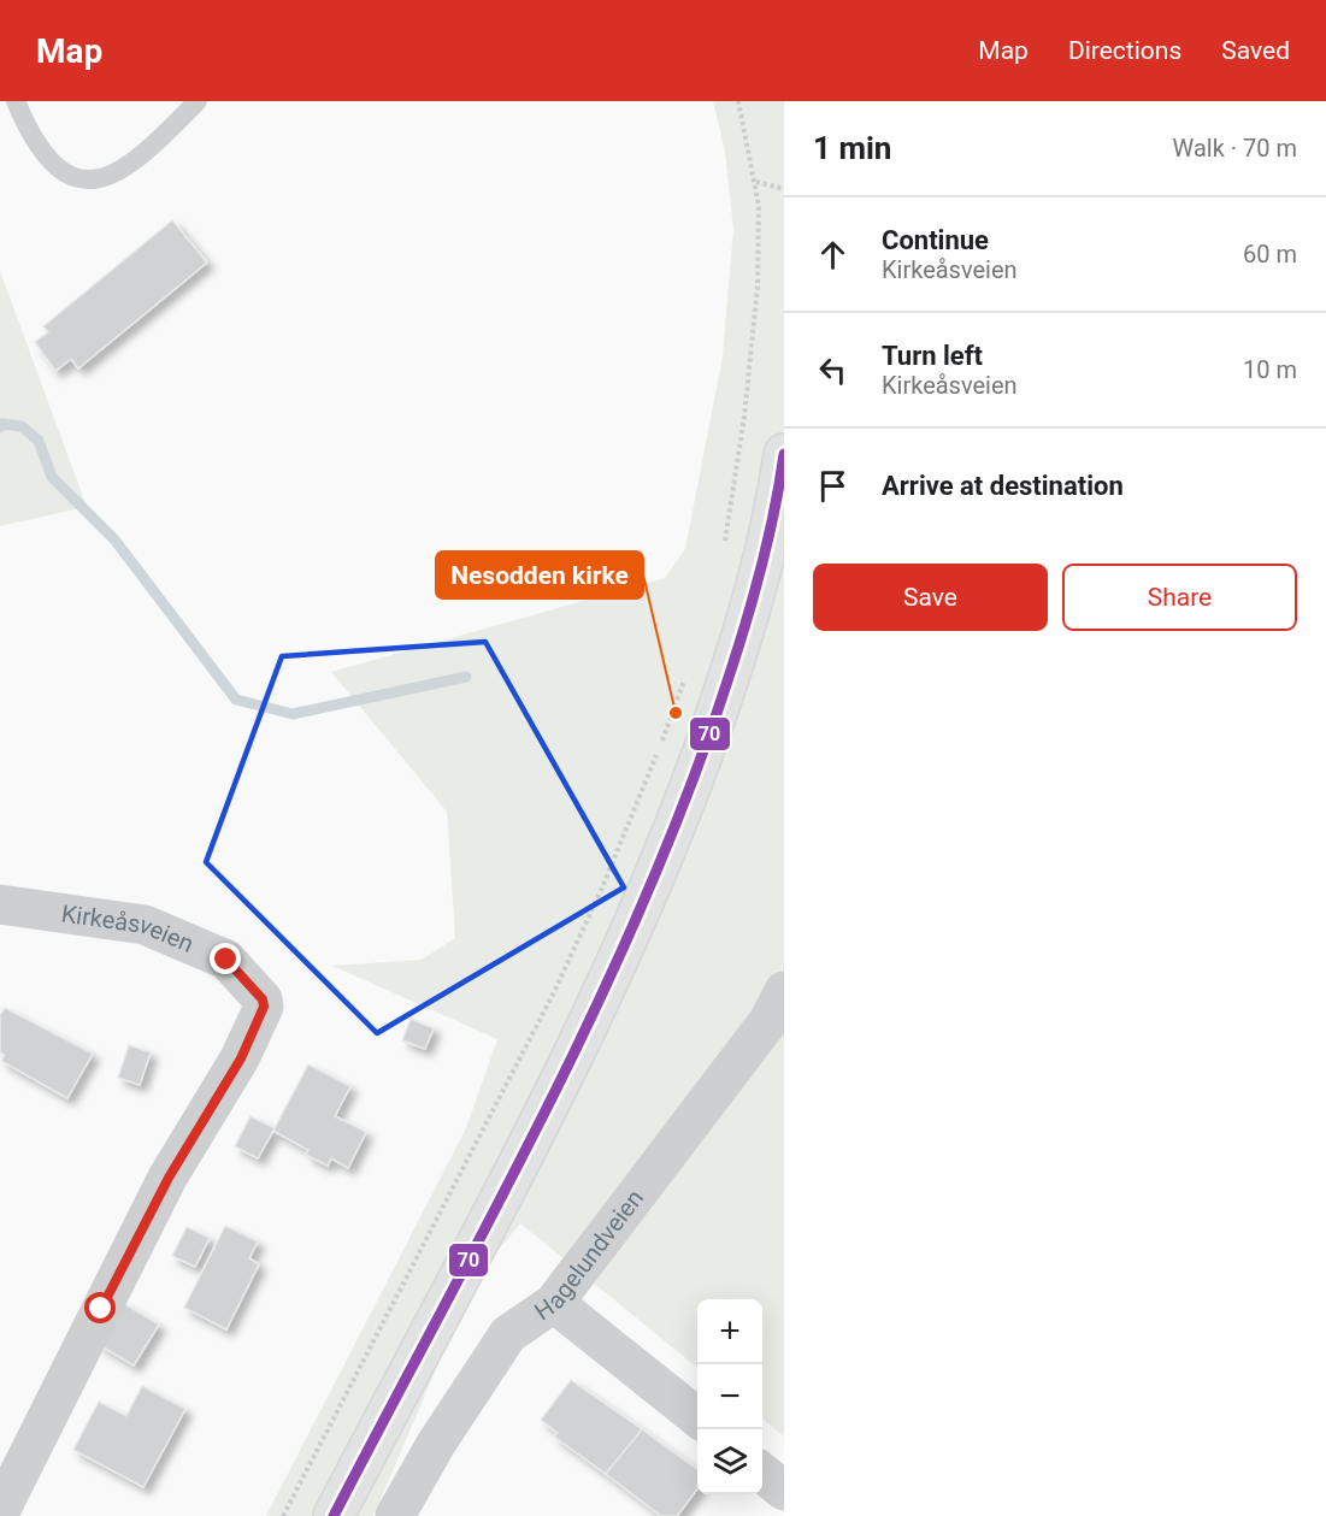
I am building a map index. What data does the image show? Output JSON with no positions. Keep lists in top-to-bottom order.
{
  "streets": {
    "street": ["Kirkeåsveien", "Hagelundveien"]
  },
  "places": ["Nesodden kirke"],
  "lines": ["transit line 70"],
  "page": {
    "header": "Map",
    "nav": ["Map", "Directions", "Saved"],
    "heading": ["1 min", "Walk · 70 m"],
    "list": [
      ["Continue", "Kirkeåsveien", "60 m"],
      ["Turn left", "Kirkeåsveien", "10 m"],
      "Arrive at destination"
    ],
    "buttons": ["Save", "Share"],
    "map_buttons": ["+", "−"]
  }
}
